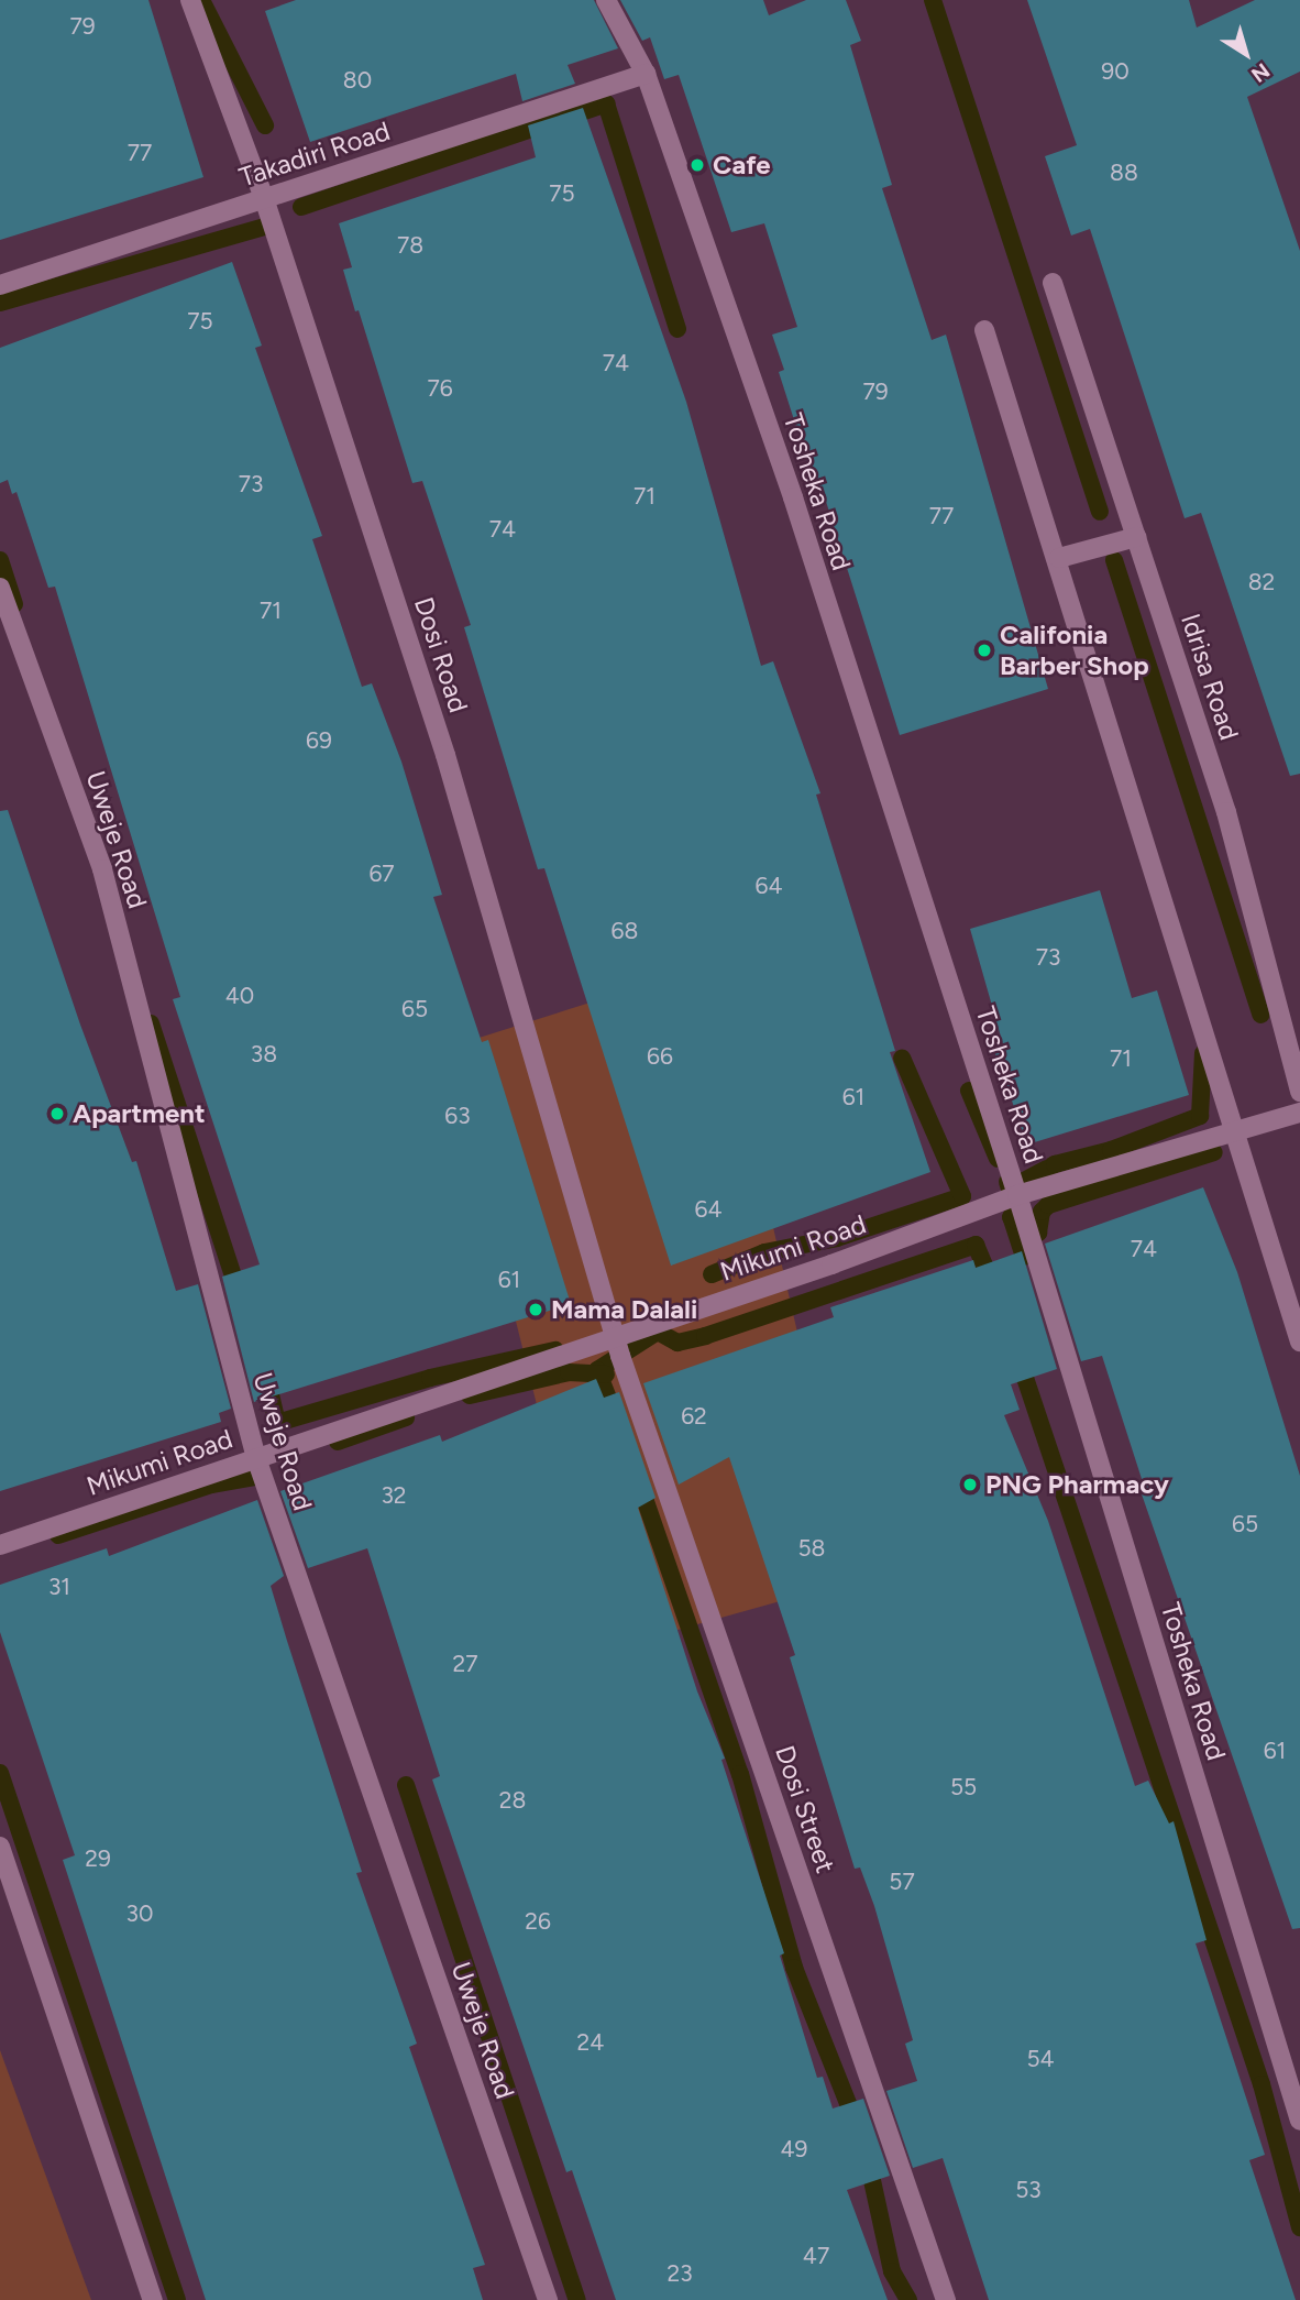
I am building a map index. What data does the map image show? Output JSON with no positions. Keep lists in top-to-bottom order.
{
  "streets": {
    "street": [
      "Takadiri Road",
      "Tosheka Road",
      "Dosi Road",
      "Idrisa Road",
      "Uweje Road",
      "Mikumi Road",
      "Dosi Street"
    ]
  },
  "crossings": [
    ["Takadiri Road", "Tosheka Road"],
    ["Takadiri Road", "Dosi Road"],
    ["Tosheka Road", "Mikumi Road"],
    ["Dosi Road", "Mikumi Road"],
    ["Dosi Road", "Dosi Street"],
    ["Uweje Road", "Mikumi Road"],
    ["Mikumi Road", "Dosi Street"]
  ],
  "places": [
    "Cafe",
    "Califonia Barber Shop",
    "Apartment",
    "Mama Dalali",
    "PNG Pharmacy"
  ],
  "house_numbers": [
    "79",
    "90",
    "80",
    "77",
    "88",
    "75",
    "78",
    "75",
    "74",
    "76",
    "79",
    "73",
    "71",
    "77",
    "74",
    "82",
    "71",
    "69",
    "67",
    "64",
    "68",
    "73",
    "40",
    "65",
    "38",
    "66",
    "71",
    "61",
    "63",
    "64",
    "74",
    "61",
    "62",
    "32",
    "65",
    "58",
    "31",
    "27",
    "61",
    "55",
    "28",
    "29",
    "57",
    "30",
    "26",
    "24",
    "54",
    "49",
    "53",
    "47",
    "23"
  ],
  "north": "bottom right"
}
